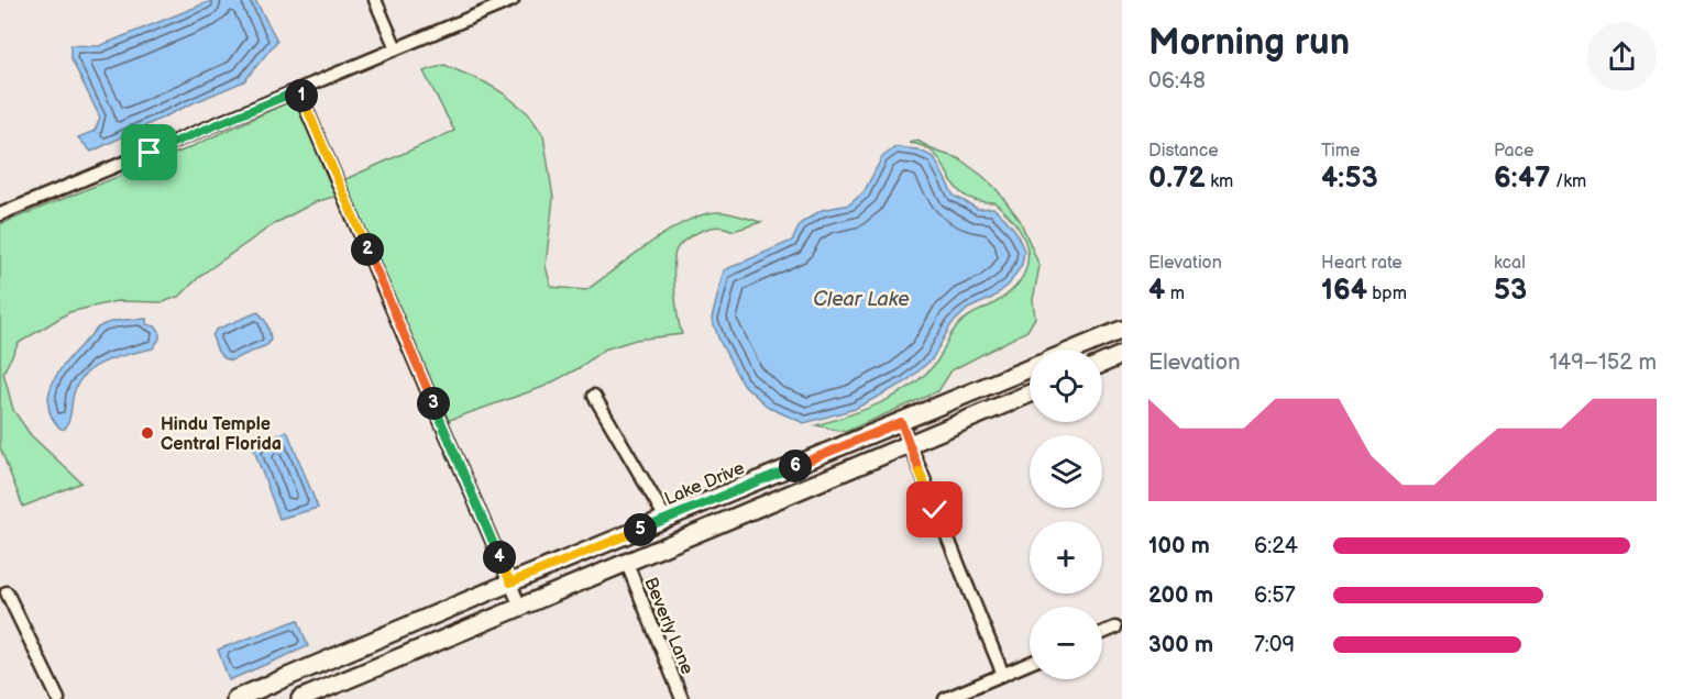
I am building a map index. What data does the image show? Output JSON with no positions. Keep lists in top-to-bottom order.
{
  "streets": {
    "main road": ["Lake Drive"],
    "street": ["Beverly Lane"]
  },
  "water": ["Clear Lake"],
  "places": ["Hindu Temple Central Florida"],
  "page": {
    "heading": ["Morning run", "06:48"],
    "pins": [
      "1",
      "2",
      "3",
      "6",
      "5",
      "4"
    ],
    "stats": [
      ["Distance", "0.72 km"],
      ["Time", "4:53"],
      ["Pace", "6:47 /km"],
      ["Elevation", "4 m"],
      ["Heart rate", "164 bpm"],
      ["kcal", "53"]
    ],
    "chart": ["Elevation", "149–152 m"],
    "map_buttons": ["+", "−"],
    "list": [
      {
        "name": "100 m",
        "note": "6:24"
      },
      {
        "name": "200 m",
        "note": "6:57"
      },
      {
        "name": "300 m",
        "note": "7:09"
      }
    ]
  }
}
